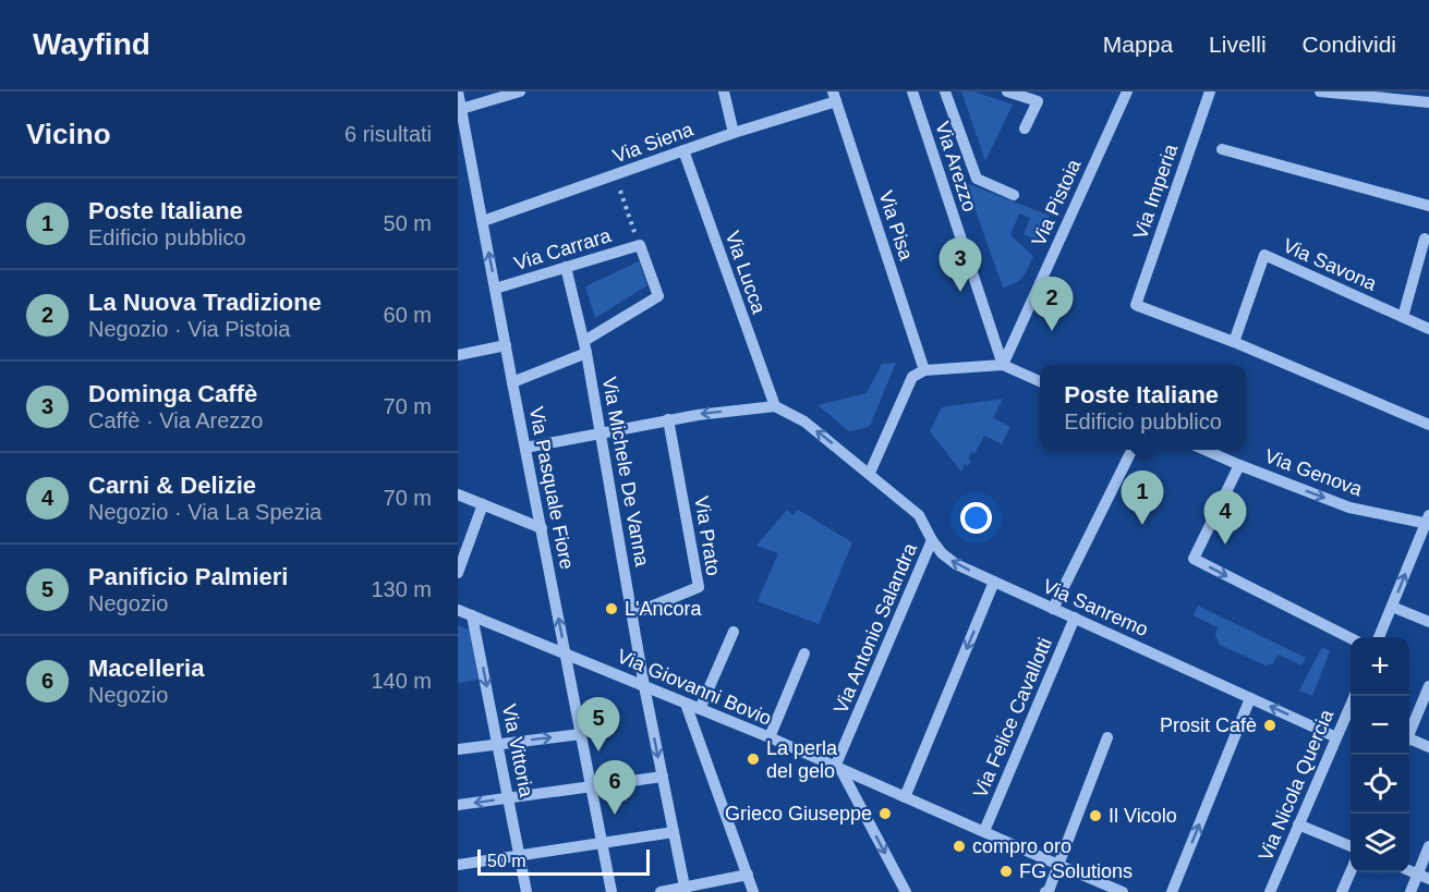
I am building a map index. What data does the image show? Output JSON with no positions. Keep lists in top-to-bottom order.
{
  "streets": {
    "street": [
      "Via Siena",
      "Via Arezzo",
      "Via Imperia",
      "Via Pistoia",
      "Via Pisa",
      "Via Carrara",
      "Via Savona",
      "Via Lucca",
      "Via Michele De Vanna",
      "Via Genova",
      "Via Pasquale Fiore",
      "Via Prato",
      "Via Sanremo",
      "Via Antonio Salandra",
      "Via Giovanni Bovio",
      "Via Felice Cavallotti",
      "Via Vittoria",
      "Via Nicola Quercia"
    ]
  },
  "crossings": [
    ["Via Siena", "Via Pisa"],
    ["Via Siena", "Via Lucca"],
    ["Via Siena", "Via Pasquale Fiore"],
    ["Via Arezzo", "Via Pistoia"],
    ["Via Imperia", "Via Savona"],
    ["Via Carrara", "Via Michele De Vanna"],
    ["Via Carrara", "Via Pasquale Fiore"],
    ["Via Lucca", "Via Sanremo"],
    ["Via Michele De Vanna", "Via Prato"],
    ["Via Michele De Vanna", "Via Giovanni Bovio"],
    ["Via Pasquale Fiore", "Via Giovanni Bovio"],
    ["Via Sanremo", "Via Antonio Salandra"],
    ["Via Sanremo", "Via Felice Cavallotti"],
    ["Via Sanremo", "Via Nicola Quercia"],
    ["Via Antonio Salandra", "Via Giovanni Bovio"],
    ["Via Giovanni Bovio", "Via Felice Cavallotti"],
    ["Via Giovanni Bovio", "Via Vittoria"]
  ],
  "one_way": ["Via Genova", "Via Sanremo", "Via Vittoria"],
  "places": [
    "L'Ancora",
    "Prosit Cafè",
    "La perla del gelo",
    "Grieco Giuseppe",
    "Il Vicolo",
    "compro oro",
    "FG Solutions"
  ],
  "scale_bar": "50 m",
  "page": {
    "header": "Wayfind",
    "nav": ["Mappa", "Livelli", "Condividi"],
    "heading": ["Vicino", "6 risultati"],
    "list": [
      {
        "mark": "1",
        "name": "Poste Italiane",
        "note": "Edificio pubblico",
        "value": "50 m"
      },
      {
        "mark": "2",
        "name": "La Nuova Tradizione",
        "note": "Negozio · Via Pistoia",
        "value": "60 m"
      },
      {
        "mark": "3",
        "name": "Dominga Caffè",
        "note": "Caffè · Via Arezzo",
        "value": "70 m"
      },
      {
        "mark": "4",
        "name": "Carni & Delizie",
        "note": "Negozio · Via La Spezia",
        "value": "70 m"
      },
      {
        "mark": "5",
        "name": "Panificio Palmieri",
        "note": "Negozio",
        "value": "130 m"
      },
      {
        "mark": "6",
        "name": "Macelleria",
        "note": "Negozio",
        "value": "140 m"
      }
    ],
    "pins": [
      "3",
      "2",
      "1",
      "4",
      "5",
      "6"
    ],
    "popup": ["Poste Italiane", "Edificio pubblico"],
    "map_buttons": ["+", "−"],
    "scale": "50 m"
  }
}
